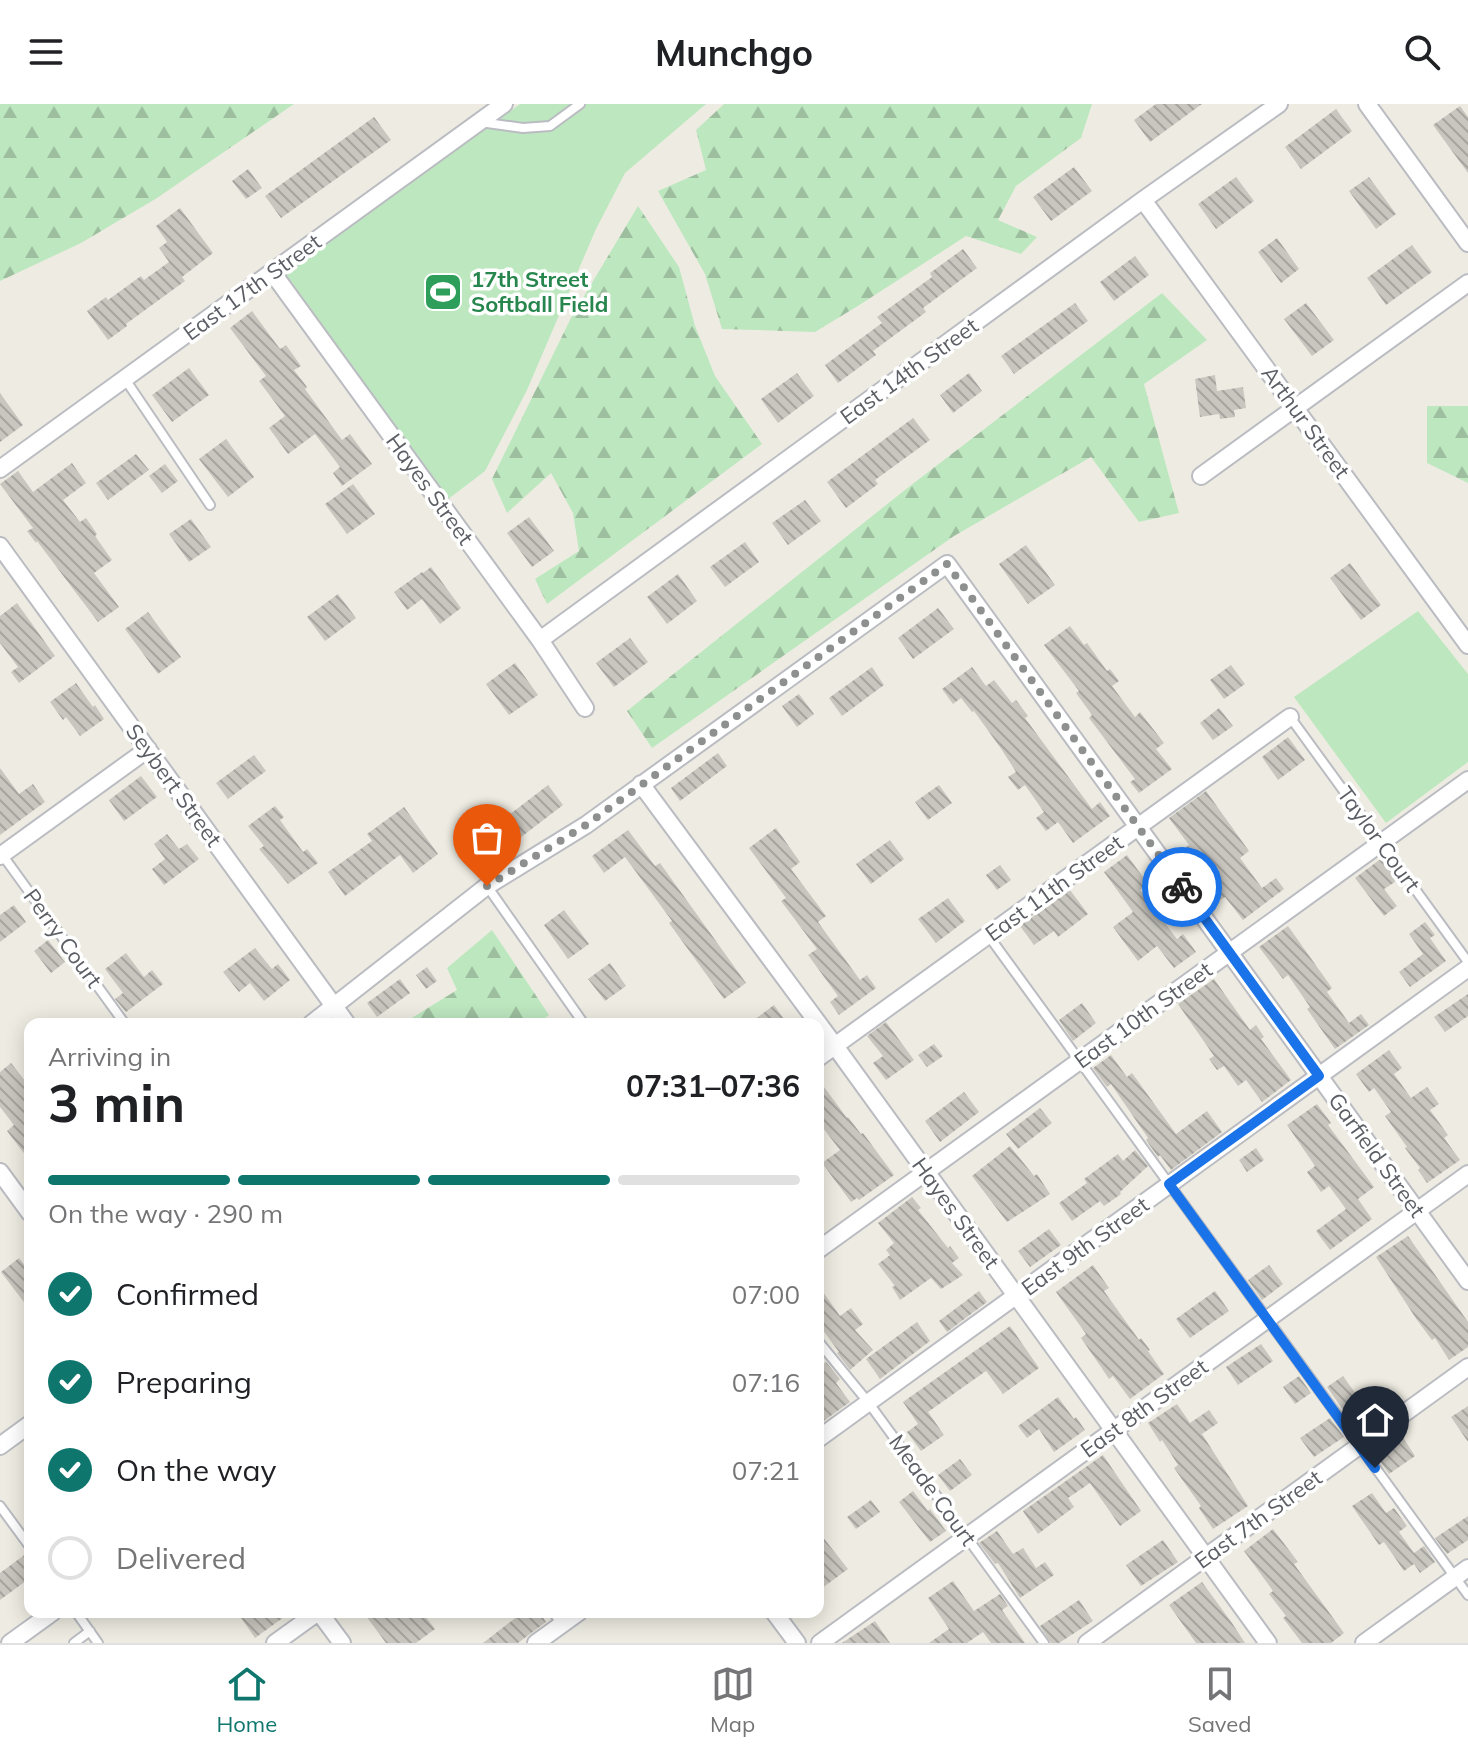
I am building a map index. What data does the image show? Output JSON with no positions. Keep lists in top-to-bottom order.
{
  "streets": {
    "street": [
      "East 17th Street",
      "East 14th Street",
      "Arthur Street",
      "Hayes Street",
      "Seybert Street",
      "East 11th Street",
      "East 10th Street",
      "Garfield Street",
      "East 9th Street",
      "East 8th Street",
      "East 7th Street"
    ],
    "lane": ["Taylor Court", "Perry Court", "Meade Court"]
  },
  "crossings": [
    ["East 17th Street", "Hayes Street"],
    ["East 14th Street", "Arthur Street"],
    ["East 14th Street", "Hayes Street"],
    ["Hayes Street", "East 11th Street"],
    ["Hayes Street", "East 10th Street"],
    ["Hayes Street", "Garfield Street"],
    ["Hayes Street", "East 9th Street"],
    ["Hayes Street", "East 8th Street"],
    ["Hayes Street", "East 7th Street"],
    ["Taylor Court", "East 11th Street"],
    ["Taylor Court", "East 10th Street"],
    ["East 11th Street", "Garfield Street"],
    ["East 10th Street", "Garfield Street"],
    ["Garfield Street", "East 9th Street"],
    ["Garfield Street", "East 8th Street"],
    ["East 9th Street", "Meade Court"],
    ["East 8th Street", "Meade Court"]
  ],
  "places": {
    "sports": ["17th Street Softball Field"]
  },
  "page": {
    "header": "Munchgo",
    "heading": ["3 min", "Arriving in", "07:31–07:36"],
    "bar": "On the way · 290 m",
    "list": [
      ["Confirmed", "07:00"],
      ["Preparing", "07:16"],
      ["On the way", "07:21"],
      "Delivered"
    ],
    "tabs": ["Home", "Map", "Saved"]
  }
}
